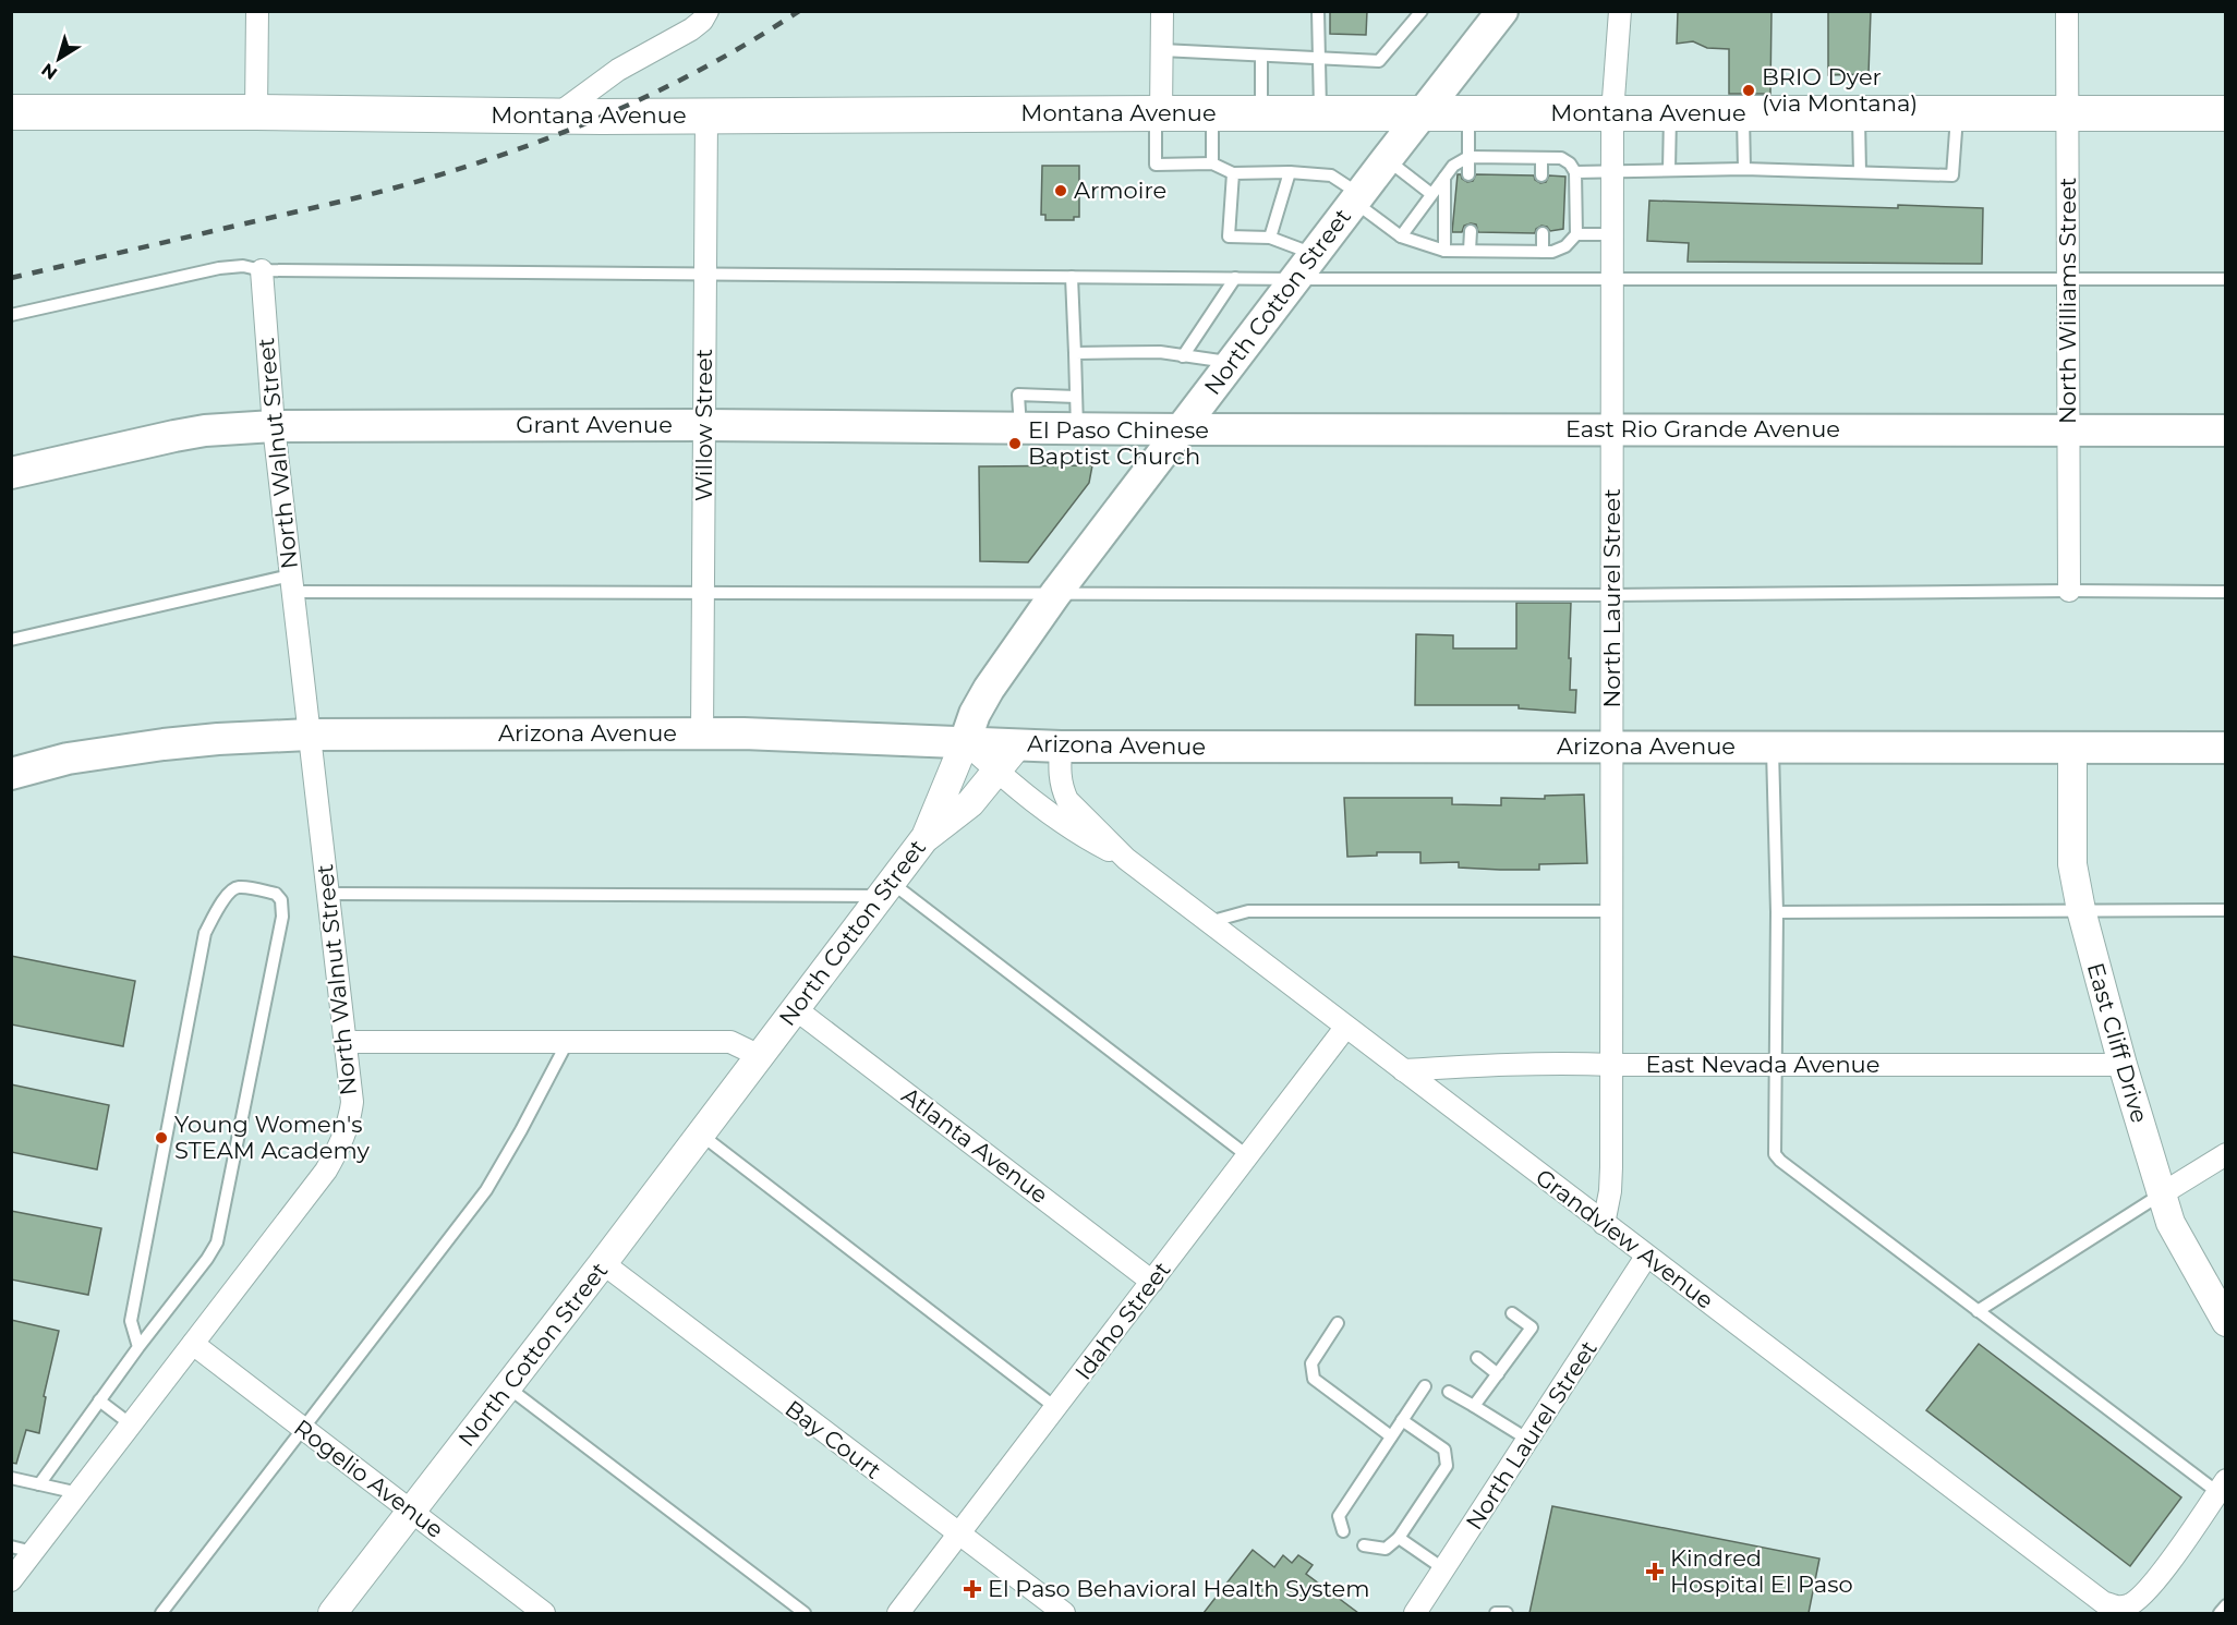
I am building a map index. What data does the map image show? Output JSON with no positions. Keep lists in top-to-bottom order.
{
  "streets": {
    "main road": [
      "Montana Avenue",
      "North Cotton Street",
      "Grant Avenue",
      "East Rio Grande Avenue",
      "Arizona Avenue"
    ],
    "street": [
      "North Williams Street",
      "Willow Street",
      "North Walnut Street",
      "North Laurel Street",
      "East Cliff Drive",
      "East Nevada Avenue",
      "Atlanta Avenue",
      "Grandview Avenue",
      "Idaho Street",
      "Bay Court",
      "Rogelio Avenue"
    ]
  },
  "crossings": [
    ["Montana Avenue", "North Williams Street"],
    ["Montana Avenue", "North Cotton Street"],
    ["Montana Avenue", "Willow Street"],
    ["Montana Avenue", "North Laurel Street"],
    ["North Williams Street", "East Rio Grande Avenue"],
    ["North Cotton Street", "Grant Avenue"],
    ["North Cotton Street", "East Rio Grande Avenue"],
    ["North Cotton Street", "Arizona Avenue"],
    ["North Cotton Street", "Atlanta Avenue"],
    ["North Cotton Street", "Grandview Avenue"],
    ["North Cotton Street", "Bay Court"],
    ["North Cotton Street", "Rogelio Avenue"],
    ["Grant Avenue", "Willow Street"],
    ["Grant Avenue", "East Rio Grande Avenue"],
    ["Grant Avenue", "North Walnut Street"],
    ["Willow Street", "Arizona Avenue"],
    ["East Rio Grande Avenue", "North Laurel Street"],
    ["North Walnut Street", "Arizona Avenue"],
    ["North Walnut Street", "Rogelio Avenue"],
    ["North Laurel Street", "Arizona Avenue"],
    ["North Laurel Street", "East Nevada Avenue"],
    ["North Laurel Street", "Grandview Avenue"],
    ["Arizona Avenue", "East Cliff Drive"],
    ["Arizona Avenue", "Grandview Avenue"],
    ["East Cliff Drive", "East Nevada Avenue"],
    ["East Nevada Avenue", "Grandview Avenue"],
    ["Atlanta Avenue", "Idaho Street"],
    ["Grandview Avenue", "Idaho Street"],
    ["Idaho Street", "Bay Court"]
  ],
  "places": {
    "other": [
      "BRIO Dyer (via Montana)",
      "Armoire",
      "El Paso Chinese Baptist Church",
      "Young Women's STEAM Academy"
    ],
    "health": ["Kindred Hospital El Paso", "El Paso Behavioral Health System"]
  },
  "north": "bottom left"
}
